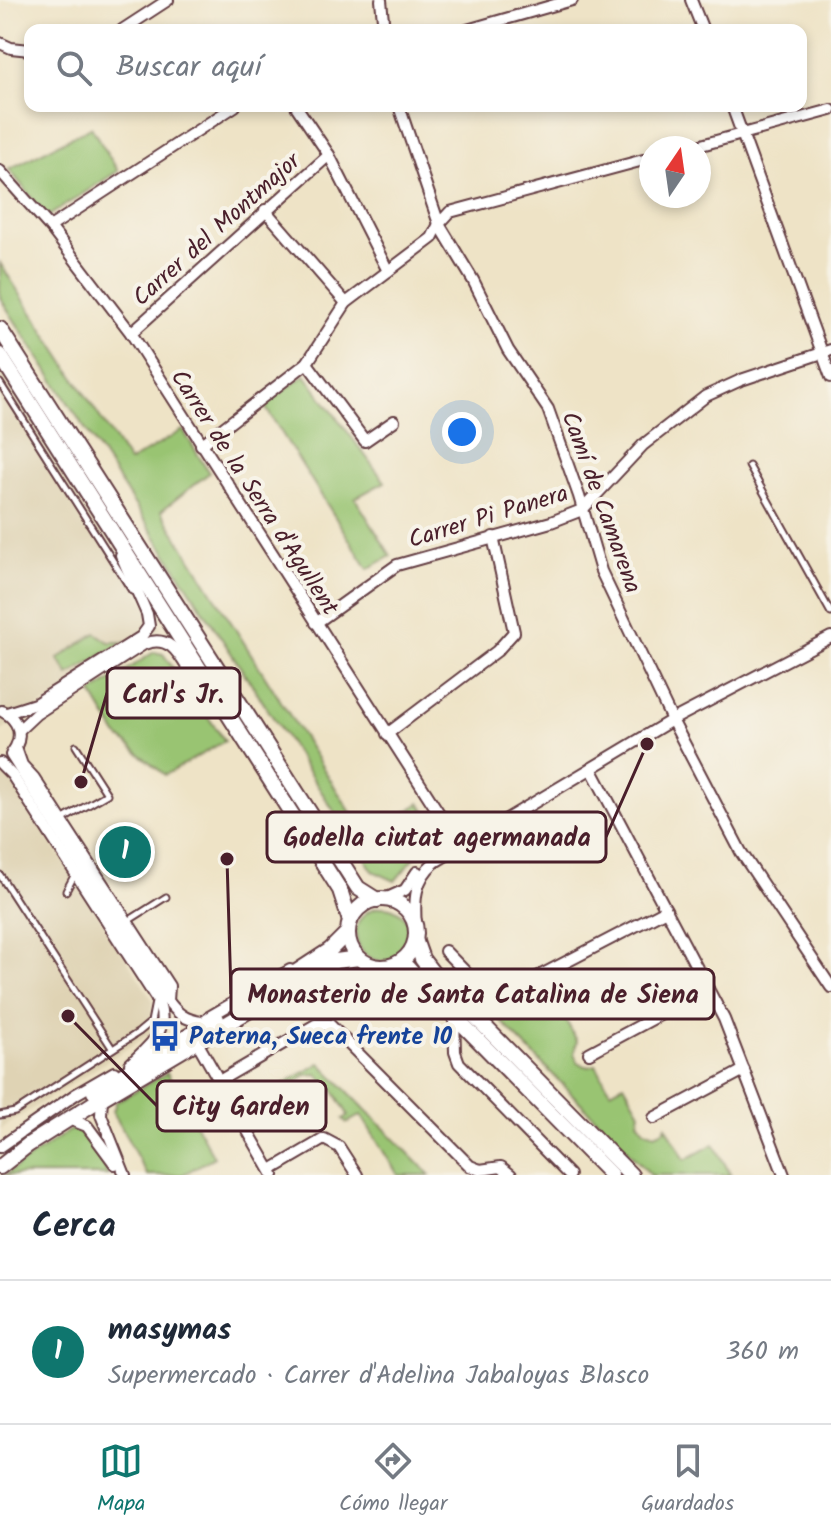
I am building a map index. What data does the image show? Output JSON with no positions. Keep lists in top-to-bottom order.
{
  "streets": {
    "street": [
      "Carrer del Montmajor",
      "Carrer de la Serra d'Agullent",
      "Camí de Camarena",
      "Carrer Pi Panera"
    ]
  },
  "crossings": [
    ["Carrer del Montmajor", "Carrer de la Serra d'Agullent"],
    ["Carrer de la Serra d'Agullent", "Carrer Pi Panera"],
    ["Camí de Camarena", "Carrer Pi Panera"]
  ],
  "places": {
    "other": [
      "Godella ciutat agermanada",
      "Carl's Jr.",
      "Monasterio de Santa Catalina de Siena",
      "City Garden"
    ],
    "bus stop": ["Paterna, Sueca frente 10"]
  },
  "north": "top",
  "page": {
    "search": "Buscar aquí",
    "pins": "1",
    "heading": "Cerca",
    "list": [
      {
        "mark": "1",
        "name": "masymas",
        "note": "Supermercado · Carrer d'Adelina Jabaloyas Blasco",
        "value": "360 m"
      }
    ],
    "nav": ["Mapa", "Cómo llegar", "Guardados"]
  }
}
